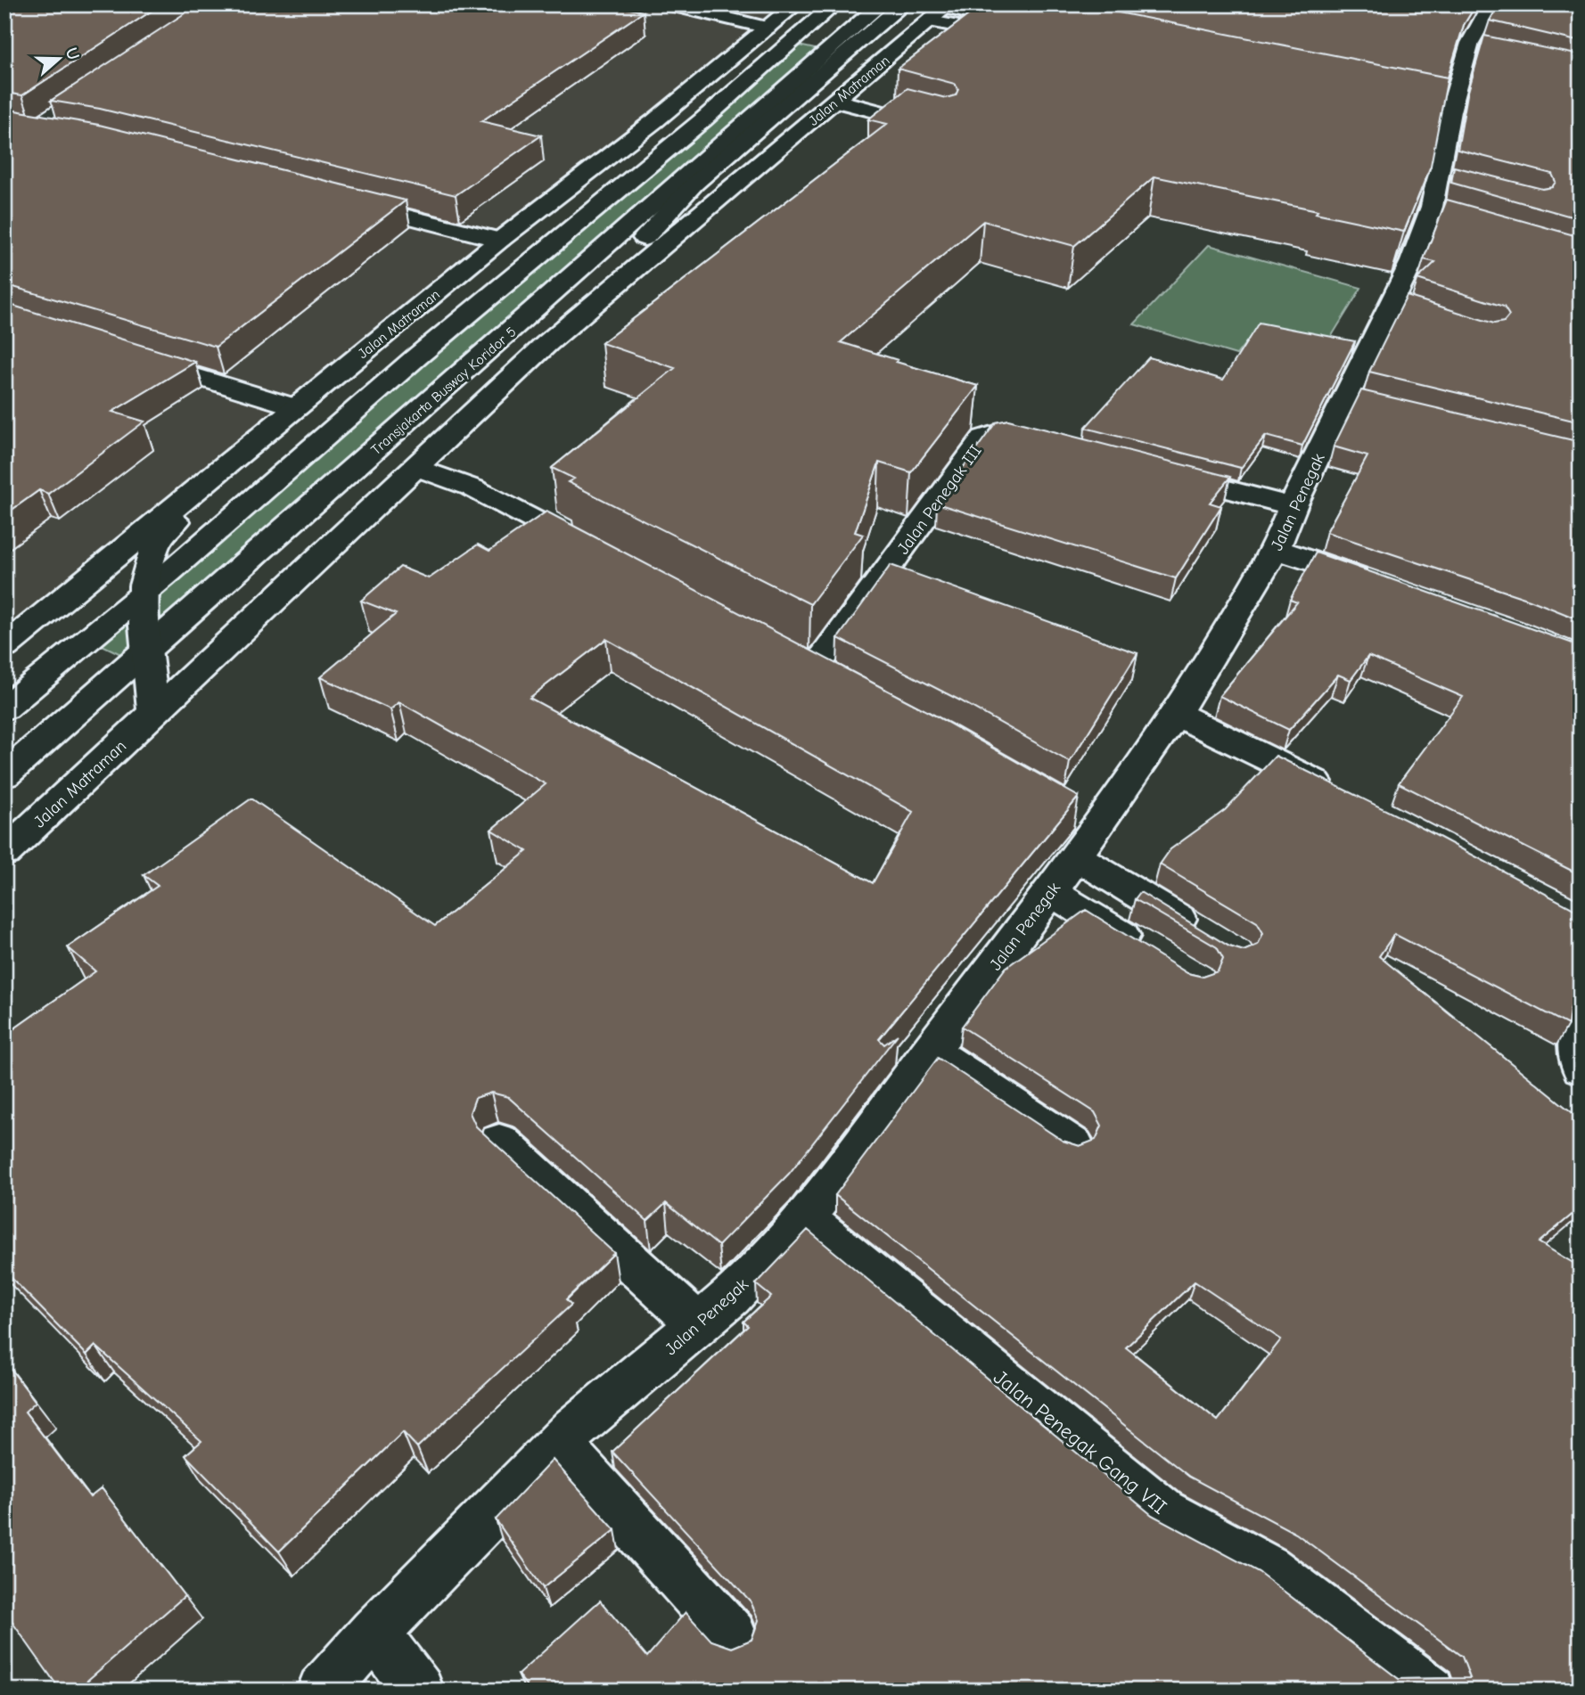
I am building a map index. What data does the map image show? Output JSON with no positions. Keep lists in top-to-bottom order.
{
  "streets": {
    "main road": [
      "Jalan Matraman",
      "Transjakarta Busway Koridor 5",
      "Jalan Penegak III",
      "Jalan Penegak",
      "Jalan Penegak Gang VII"
    ]
  },
  "crossings": [
    ["Jalan Matraman", "Transjakarta Busway Koridor 5"],
    ["Jalan Penegak", "Jalan Penegak Gang VII"]
  ],
  "north": "right"
}
